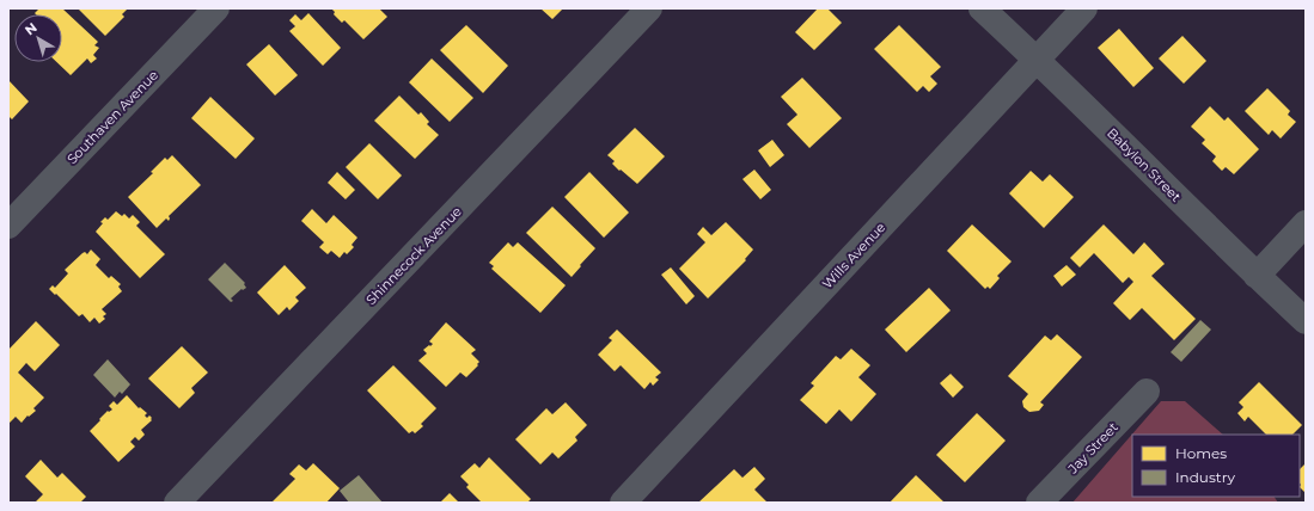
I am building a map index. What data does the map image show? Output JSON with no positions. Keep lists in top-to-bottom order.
{
  "streets": {
    "street": [
      "Southaven Avenue",
      "Babylon Street",
      "Shinnecock Avenue",
      "Wills Avenue",
      "Jay Street"
    ]
  },
  "crossings": [
    ["Babylon Street", "Wills Avenue"]
  ],
  "legend": ["Homes", "Industry"],
  "north": "top left"
}
